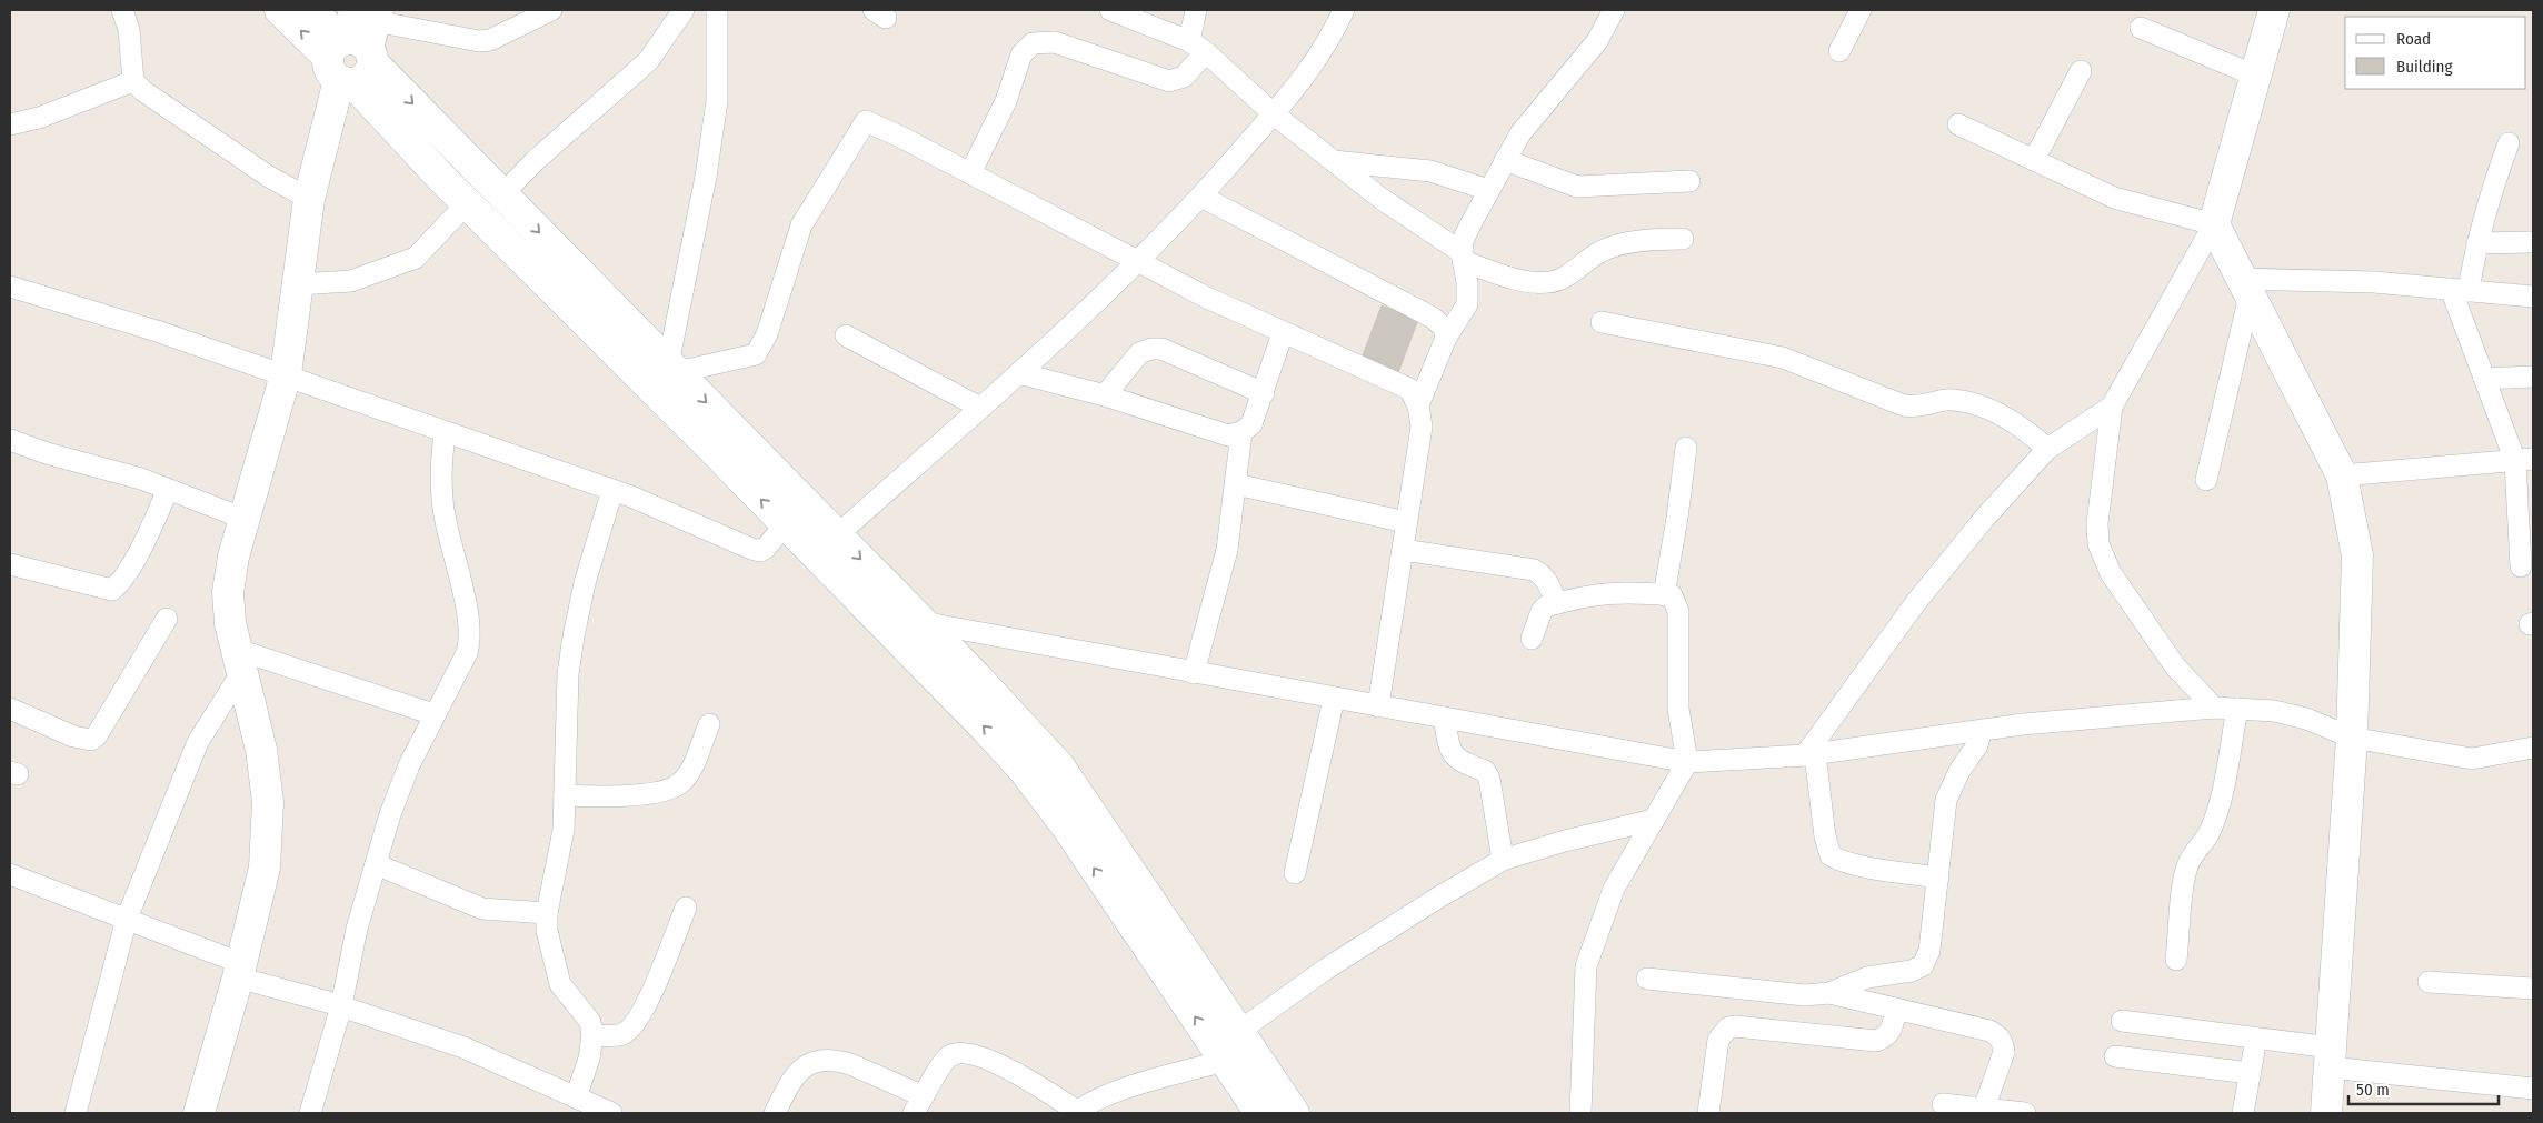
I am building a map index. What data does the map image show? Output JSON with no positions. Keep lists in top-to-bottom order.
{
  "legend": ["Road", "Building"],
  "scale_bar": "50 m"
}
